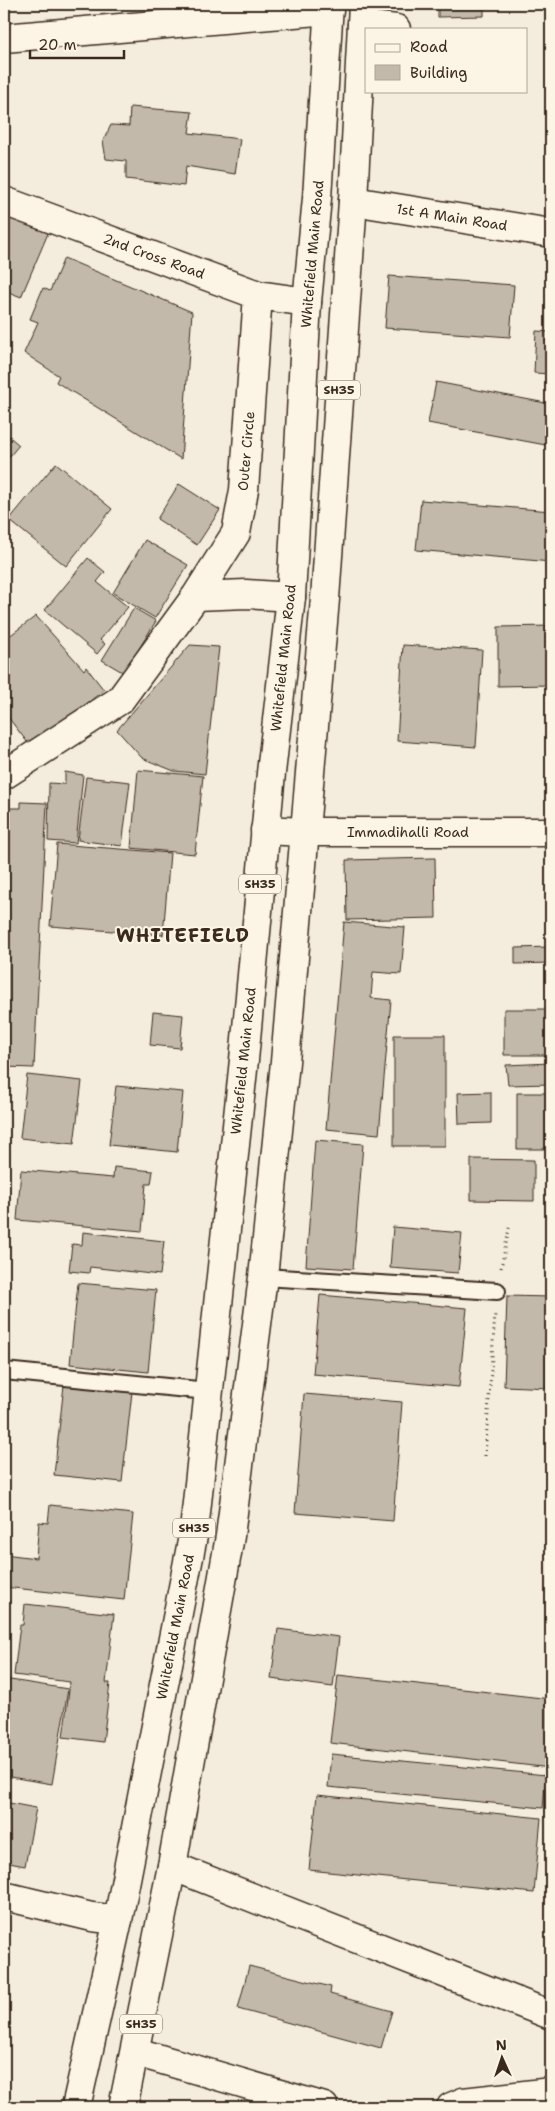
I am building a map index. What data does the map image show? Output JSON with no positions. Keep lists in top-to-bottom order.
{
  "streets": {
    "main road": [
      "1st A Main Road",
      "Whitefield Main Road",
      "2nd Cross Road",
      "SH35",
      "Outer Circle",
      "Immadihalli Road"
    ]
  },
  "crossings": [
    ["1st A Main Road", "SH35"],
    ["Whitefield Main Road", "2nd Cross Road"],
    ["Whitefield Main Road", "Immadihalli Road"],
    ["2nd Cross Road", "Outer Circle"],
    ["SH35", "Immadihalli Road"]
  ],
  "districts": ["WHITEFIELD"],
  "legend": ["Road", "Building"],
  "scale_bar": "20 m",
  "north": "top"
}
